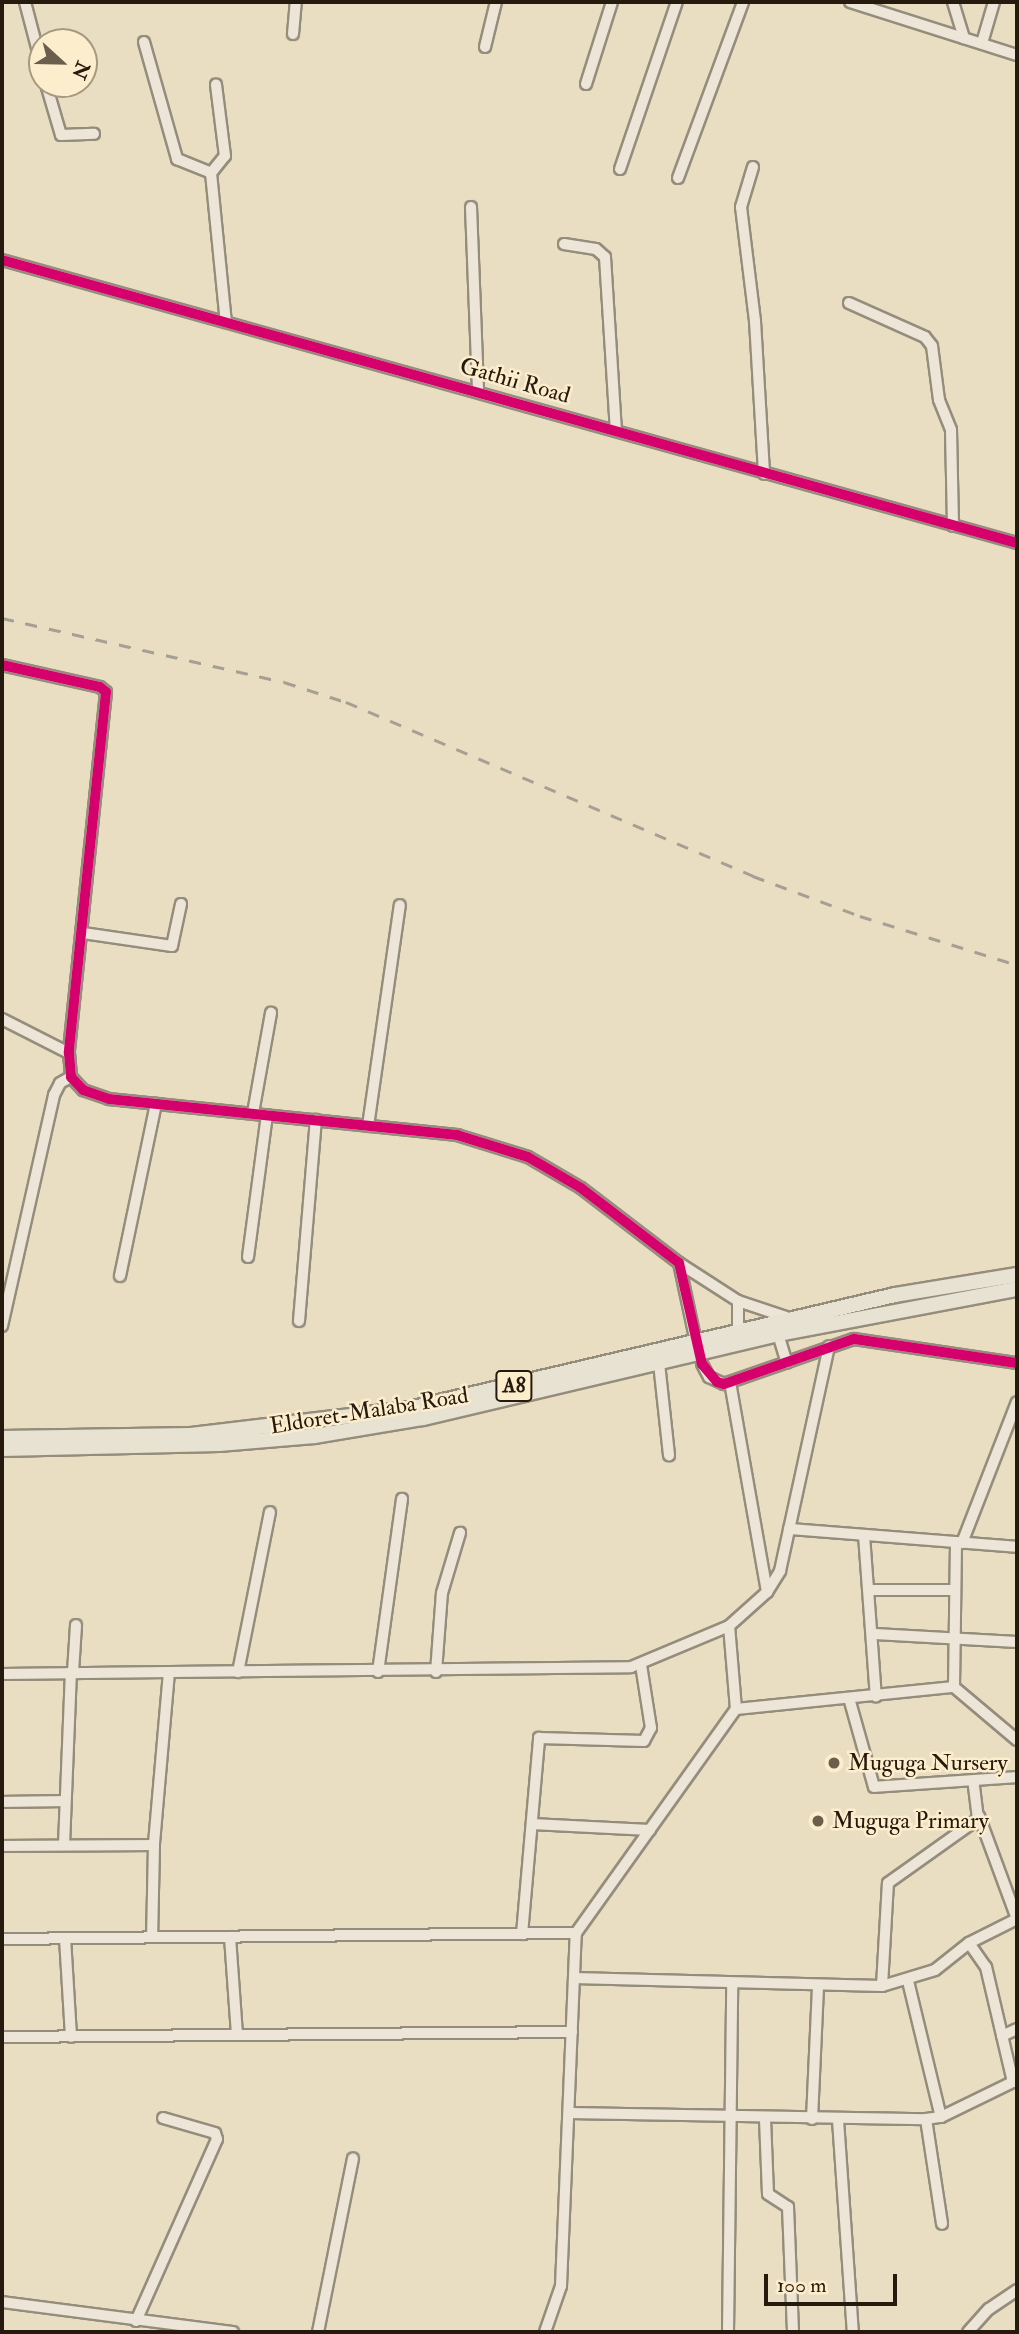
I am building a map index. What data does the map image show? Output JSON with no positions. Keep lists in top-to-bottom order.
{
  "streets": {
    "highway": ["A8", "Eldoret-Malaba Road"],
    "street": ["Gathii Road"]
  },
  "places": ["Muguga Nursery", "Muguga Primary"],
  "scale_bar": "100 m",
  "north": "right"
}
